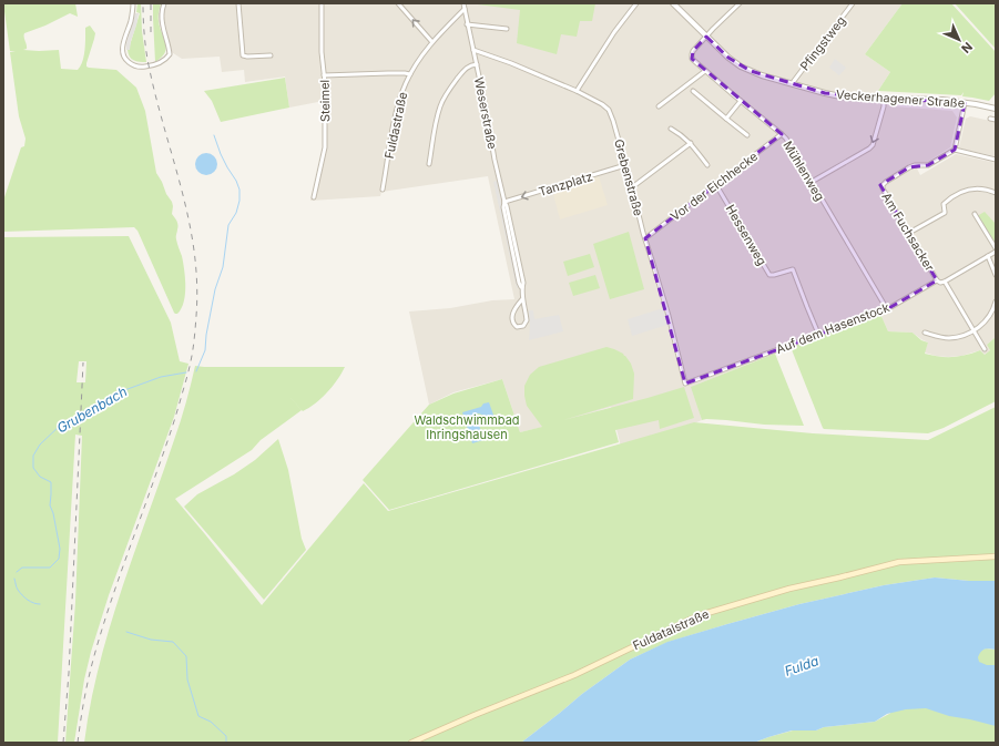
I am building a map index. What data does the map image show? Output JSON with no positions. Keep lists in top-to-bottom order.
{
  "streets": {
    "main road": ["Fuldatalstraße"],
    "street": [
      "Pfingstweg",
      "Veckerhagener Straße",
      "Steimel",
      "Weserstraße",
      "Fuldastraße",
      "Mühlenweg",
      "Grebenstraße",
      "Tanzplatz",
      "Vor der Eichhecke",
      "Am Fuchsacker",
      "Hessenweg",
      "Auf dem Hasenstock"
    ]
  },
  "crossings": [
    ["Pfingstweg", "Veckerhagener Straße"],
    ["Veckerhagener Straße", "Mühlenweg"],
    ["Weserstraße", "Fuldastraße"],
    ["Weserstraße", "Grebenstraße"],
    ["Weserstraße", "Tanzplatz"],
    ["Mühlenweg", "Vor der Eichhecke"],
    ["Mühlenweg", "Auf dem Hasenstock"],
    ["Grebenstraße", "Tanzplatz"],
    ["Grebenstraße", "Vor der Eichhecke"],
    ["Grebenstraße", "Auf dem Hasenstock"],
    ["Vor der Eichhecke", "Hessenweg"],
    ["Am Fuchsacker", "Auf dem Hasenstock"],
    ["Hessenweg", "Auf dem Hasenstock"]
  ],
  "one_way": ["Tanzplatz"],
  "water": ["Grubenbach", "Fulda"],
  "parks": ["Waldschwimmbad Ihringshausen"],
  "north": "bottom right"
}
